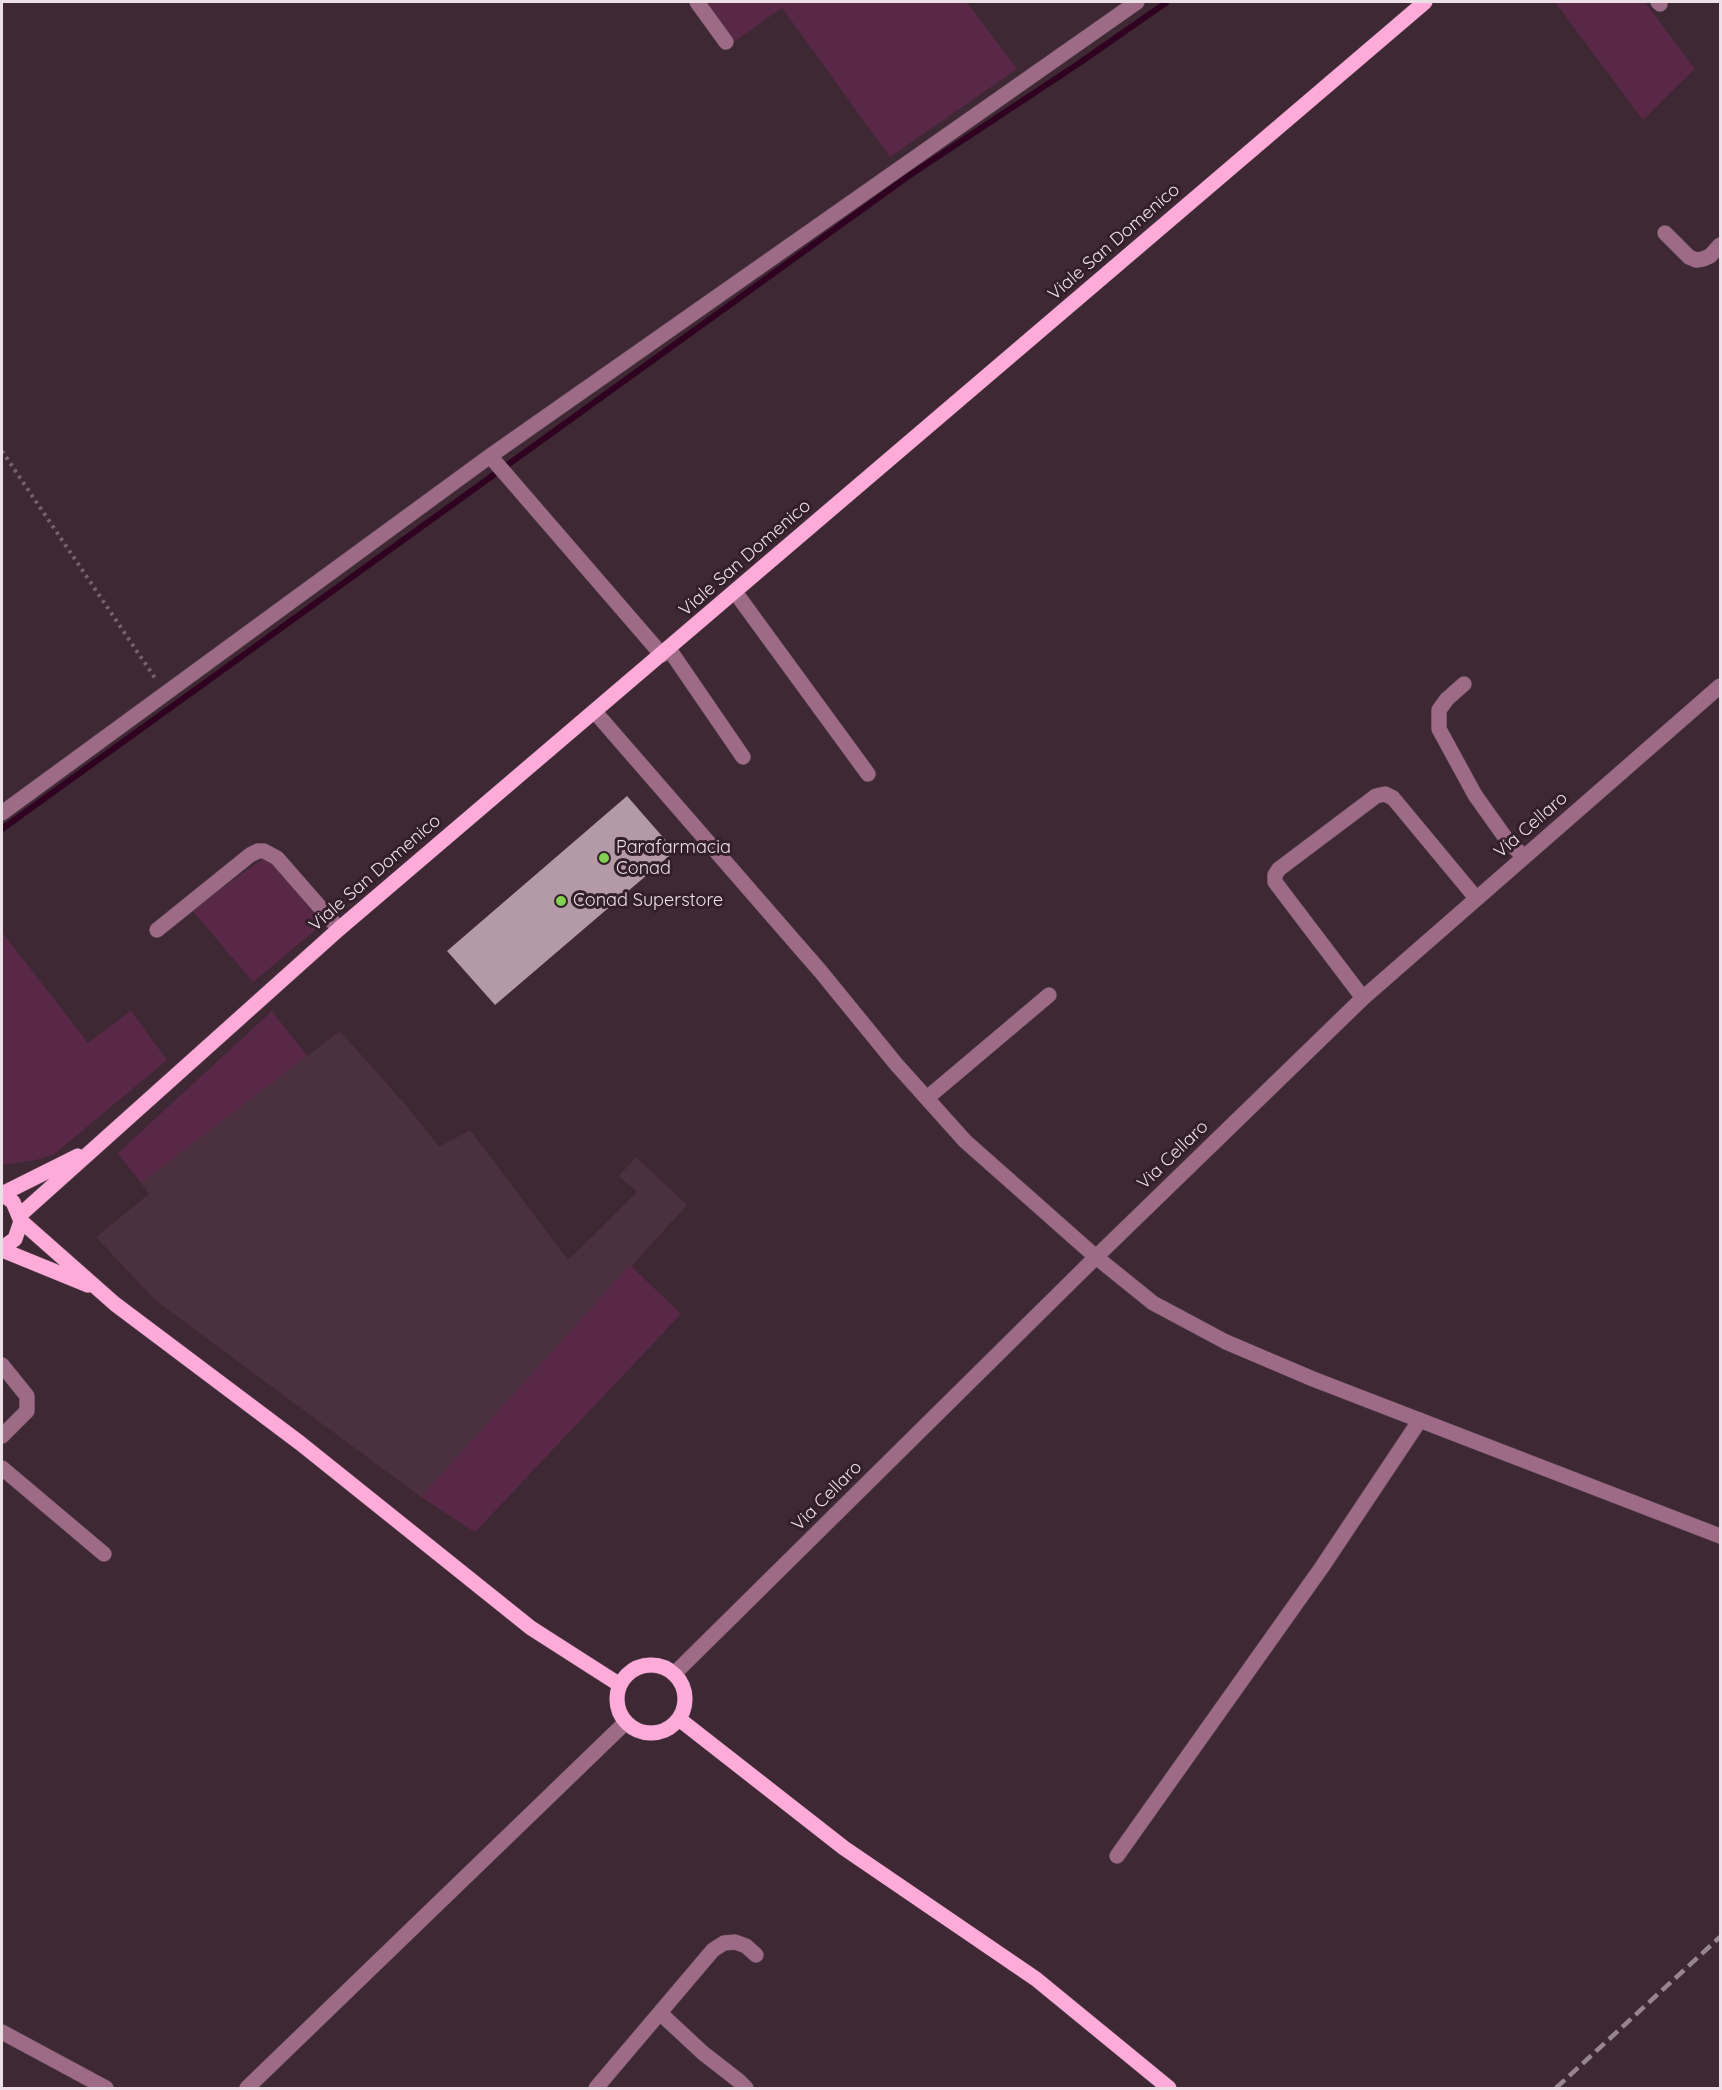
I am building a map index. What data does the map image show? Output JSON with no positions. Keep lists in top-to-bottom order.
{
  "streets": {
    "main road": ["Viale San Domenico"],
    "street": ["Via Cellaro"]
  },
  "places": ["Parafarmacia Conad", "Conad Superstore"]
}
